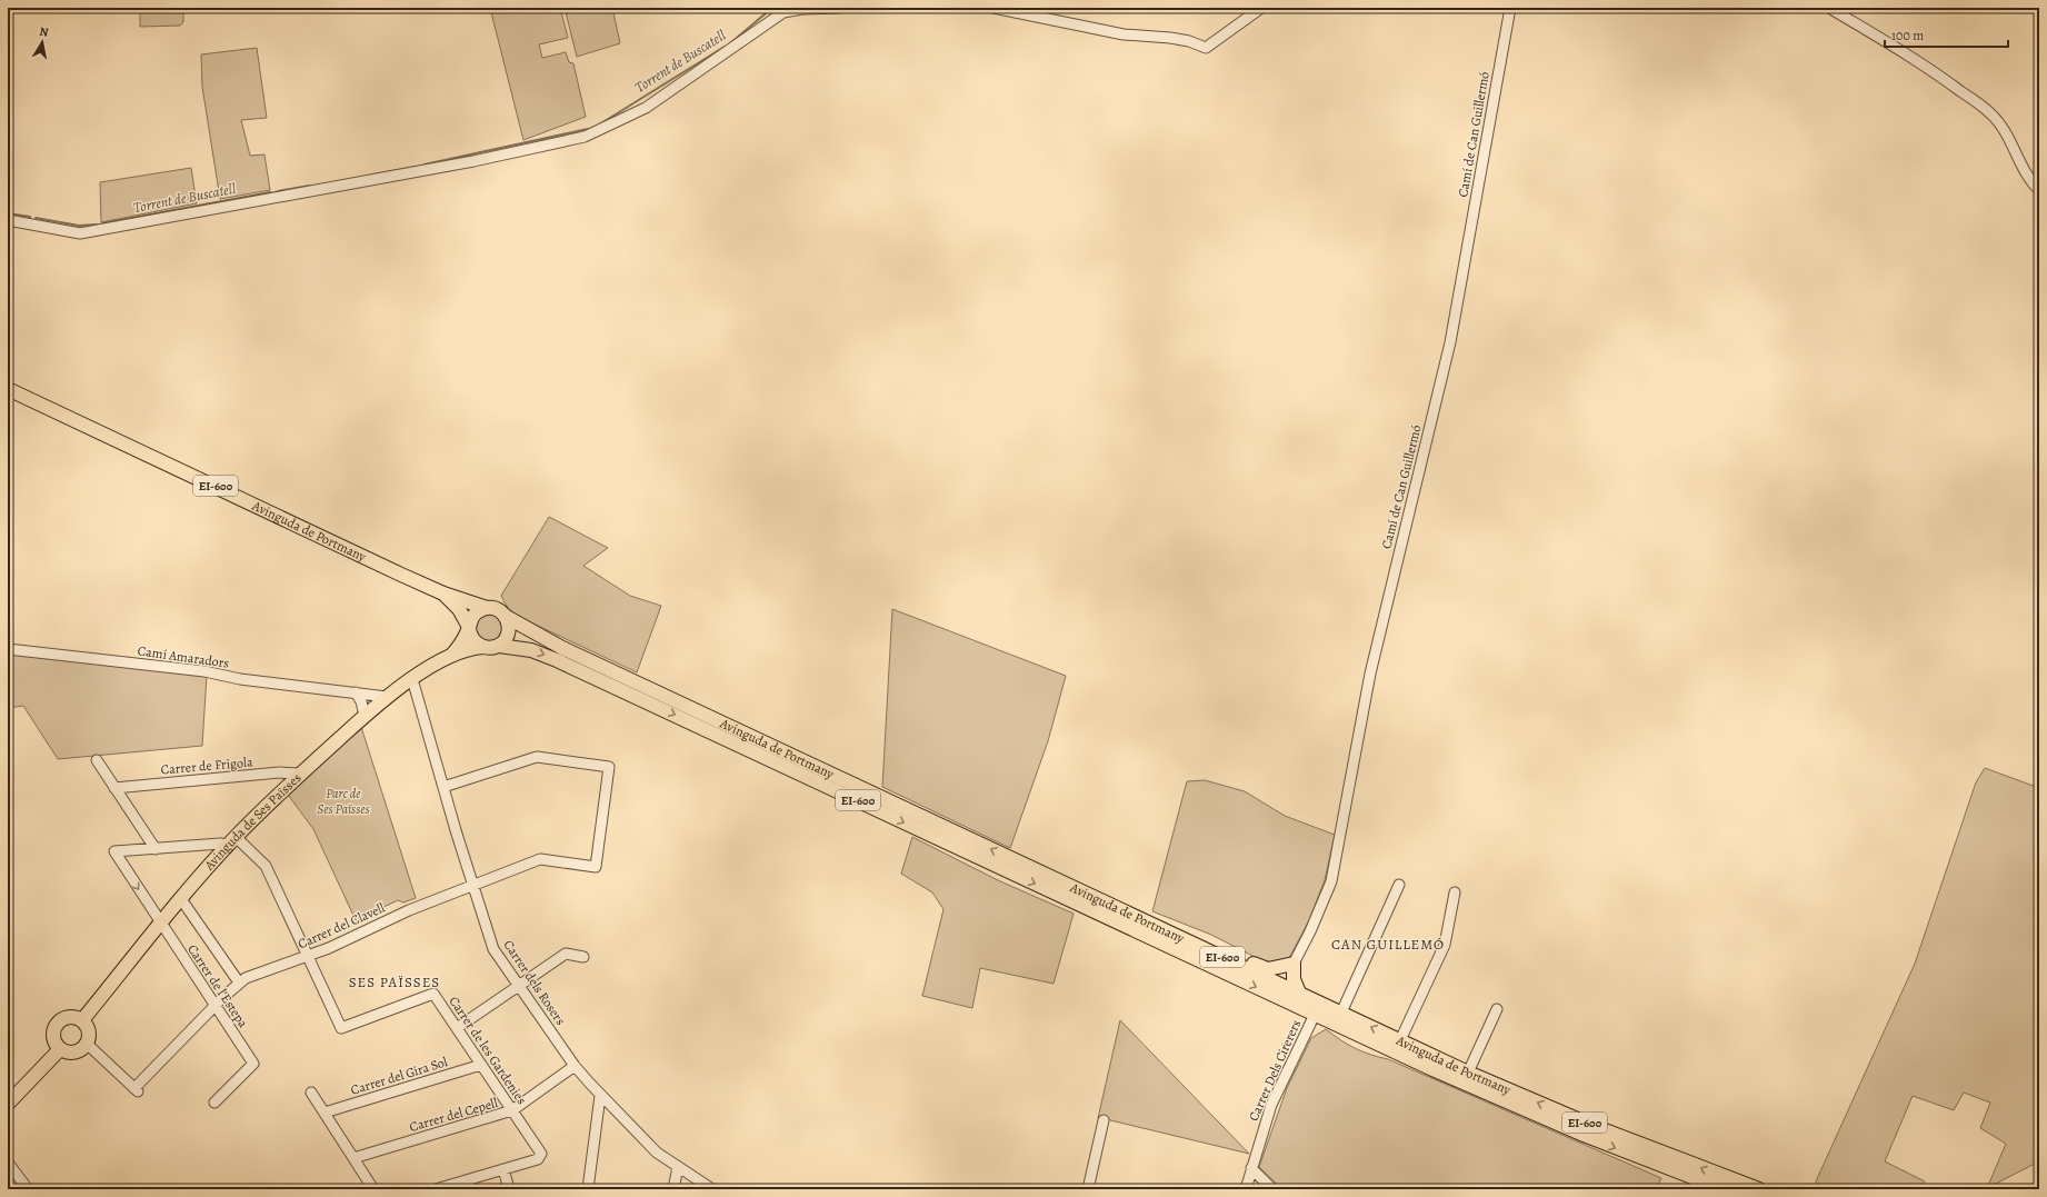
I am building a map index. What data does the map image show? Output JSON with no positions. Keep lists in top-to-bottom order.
{
  "streets": {
    "main road": ["EI-600", "Avinguda de Portmany", "Avinguda de Ses Païsses"],
    "street": [
      "Camí de Can Guillermó",
      "Camí Amaradors",
      "Carrer de Frigola",
      "Carrer del Clavell",
      "Carrer dels Rosers",
      "Carrer de l'Estepa",
      "Carrer de les Gardenies",
      "Carrer Dels Cirerers",
      "Carrer del Gira Sol",
      "Carrer del Cepell"
    ]
  },
  "crossings": [
    ["EI-600", "Avinguda de Portmany"],
    ["EI-600", "Avinguda de Ses Païsses"],
    ["Avinguda de Portmany", "Avinguda de Ses Païsses"],
    ["Avinguda de Portmany", "Carrer Dels Cirerers"],
    ["Camí Amaradors", "Avinguda de Ses Païsses"],
    ["Carrer de Frigola", "Avinguda de Ses Païsses"],
    ["Avinguda de Ses Païsses", "Carrer del Clavell"],
    ["Avinguda de Ses Païsses", "Carrer dels Rosers"],
    ["Avinguda de Ses Païsses", "Carrer de l'Estepa"],
    ["Carrer del Clavell", "Carrer dels Rosers"],
    ["Carrer del Clavell", "Carrer de l'Estepa"],
    ["Carrer del Clavell", "Carrer de les Gardenies"],
    ["Carrer dels Rosers", "Carrer del Cepell"],
    ["Carrer de les Gardenies", "Carrer del Gira Sol"],
    ["Carrer de les Gardenies", "Carrer del Cepell"]
  ],
  "districts": ["CAN GUILLEMÓ", "SES PAÏSSES"],
  "water": ["Torrent de Buscatell"],
  "parks": ["Parc de Ses Païsses"],
  "scale_bar": "100 m",
  "north": "top"
}
